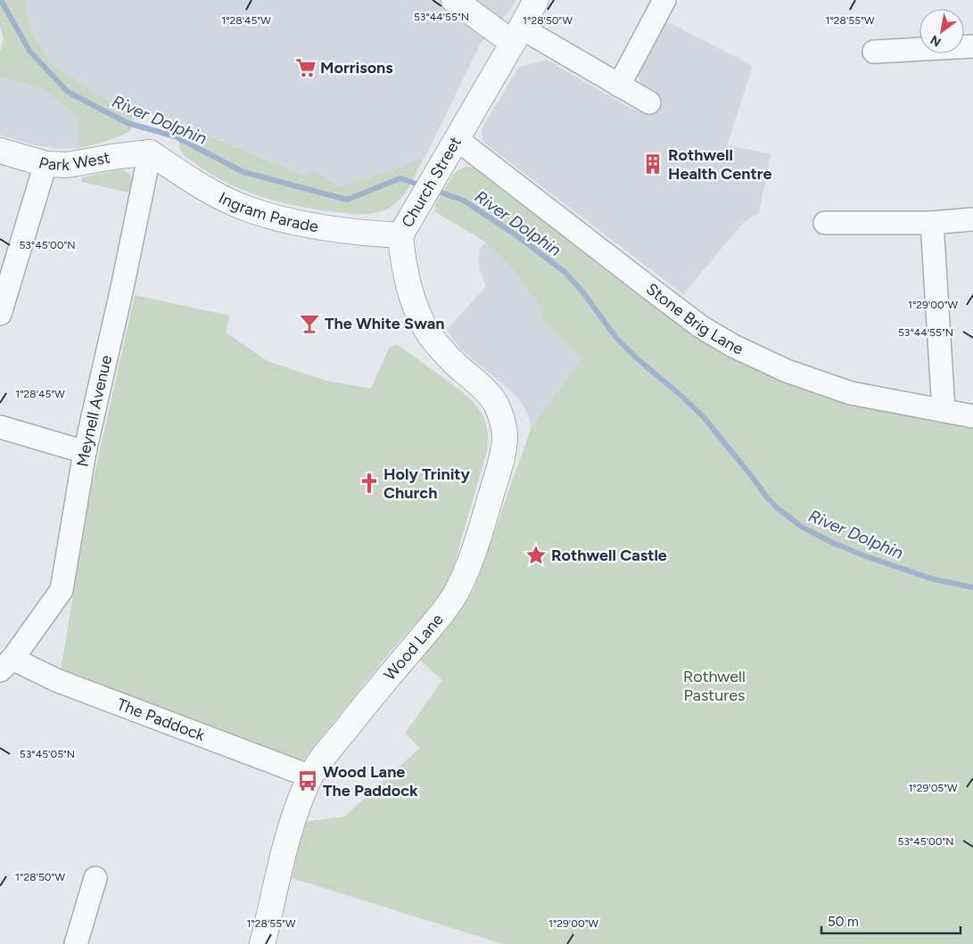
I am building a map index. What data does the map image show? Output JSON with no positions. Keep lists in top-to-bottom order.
{
  "streets": {
    "street": [
      "Park West",
      "Church Street",
      "Ingram Parade",
      "Stone Brig Lane",
      "Meynell Avenue",
      "Wood Lane",
      "The Paddock"
    ]
  },
  "crossings": [
    ["Park West", "Ingram Parade"],
    ["Park West", "Meynell Avenue"],
    ["Church Street", "Ingram Parade"],
    ["Church Street", "Stone Brig Lane"],
    ["Church Street", "Wood Lane"],
    ["Ingram Parade", "Meynell Avenue"],
    ["Meynell Avenue", "The Paddock"],
    ["Wood Lane", "The Paddock"]
  ],
  "water": ["River Dolphin"],
  "parks": ["Rothwell Pastures"],
  "places": {
    "supermarket": ["Morrisons"],
    "building": ["Rothwell Health Centre"],
    "bar": ["The White Swan"],
    "church": ["Holy Trinity Church"],
    "place": ["Rothwell Castle"],
    "bus stop": ["Wood Lane The Paddock"]
  },
  "scale_bar": "50 m",
  "north": "bottom left",
  "coordinates": [
    "53°44'55\"N",
    "1°28'45\"W",
    "1°28'50\"W",
    "1°28'55\"W",
    "53°45'00\"N",
    "1°29'00\"W",
    "53°45'05\"N",
    "1°29'05\"W"
  ]
}
